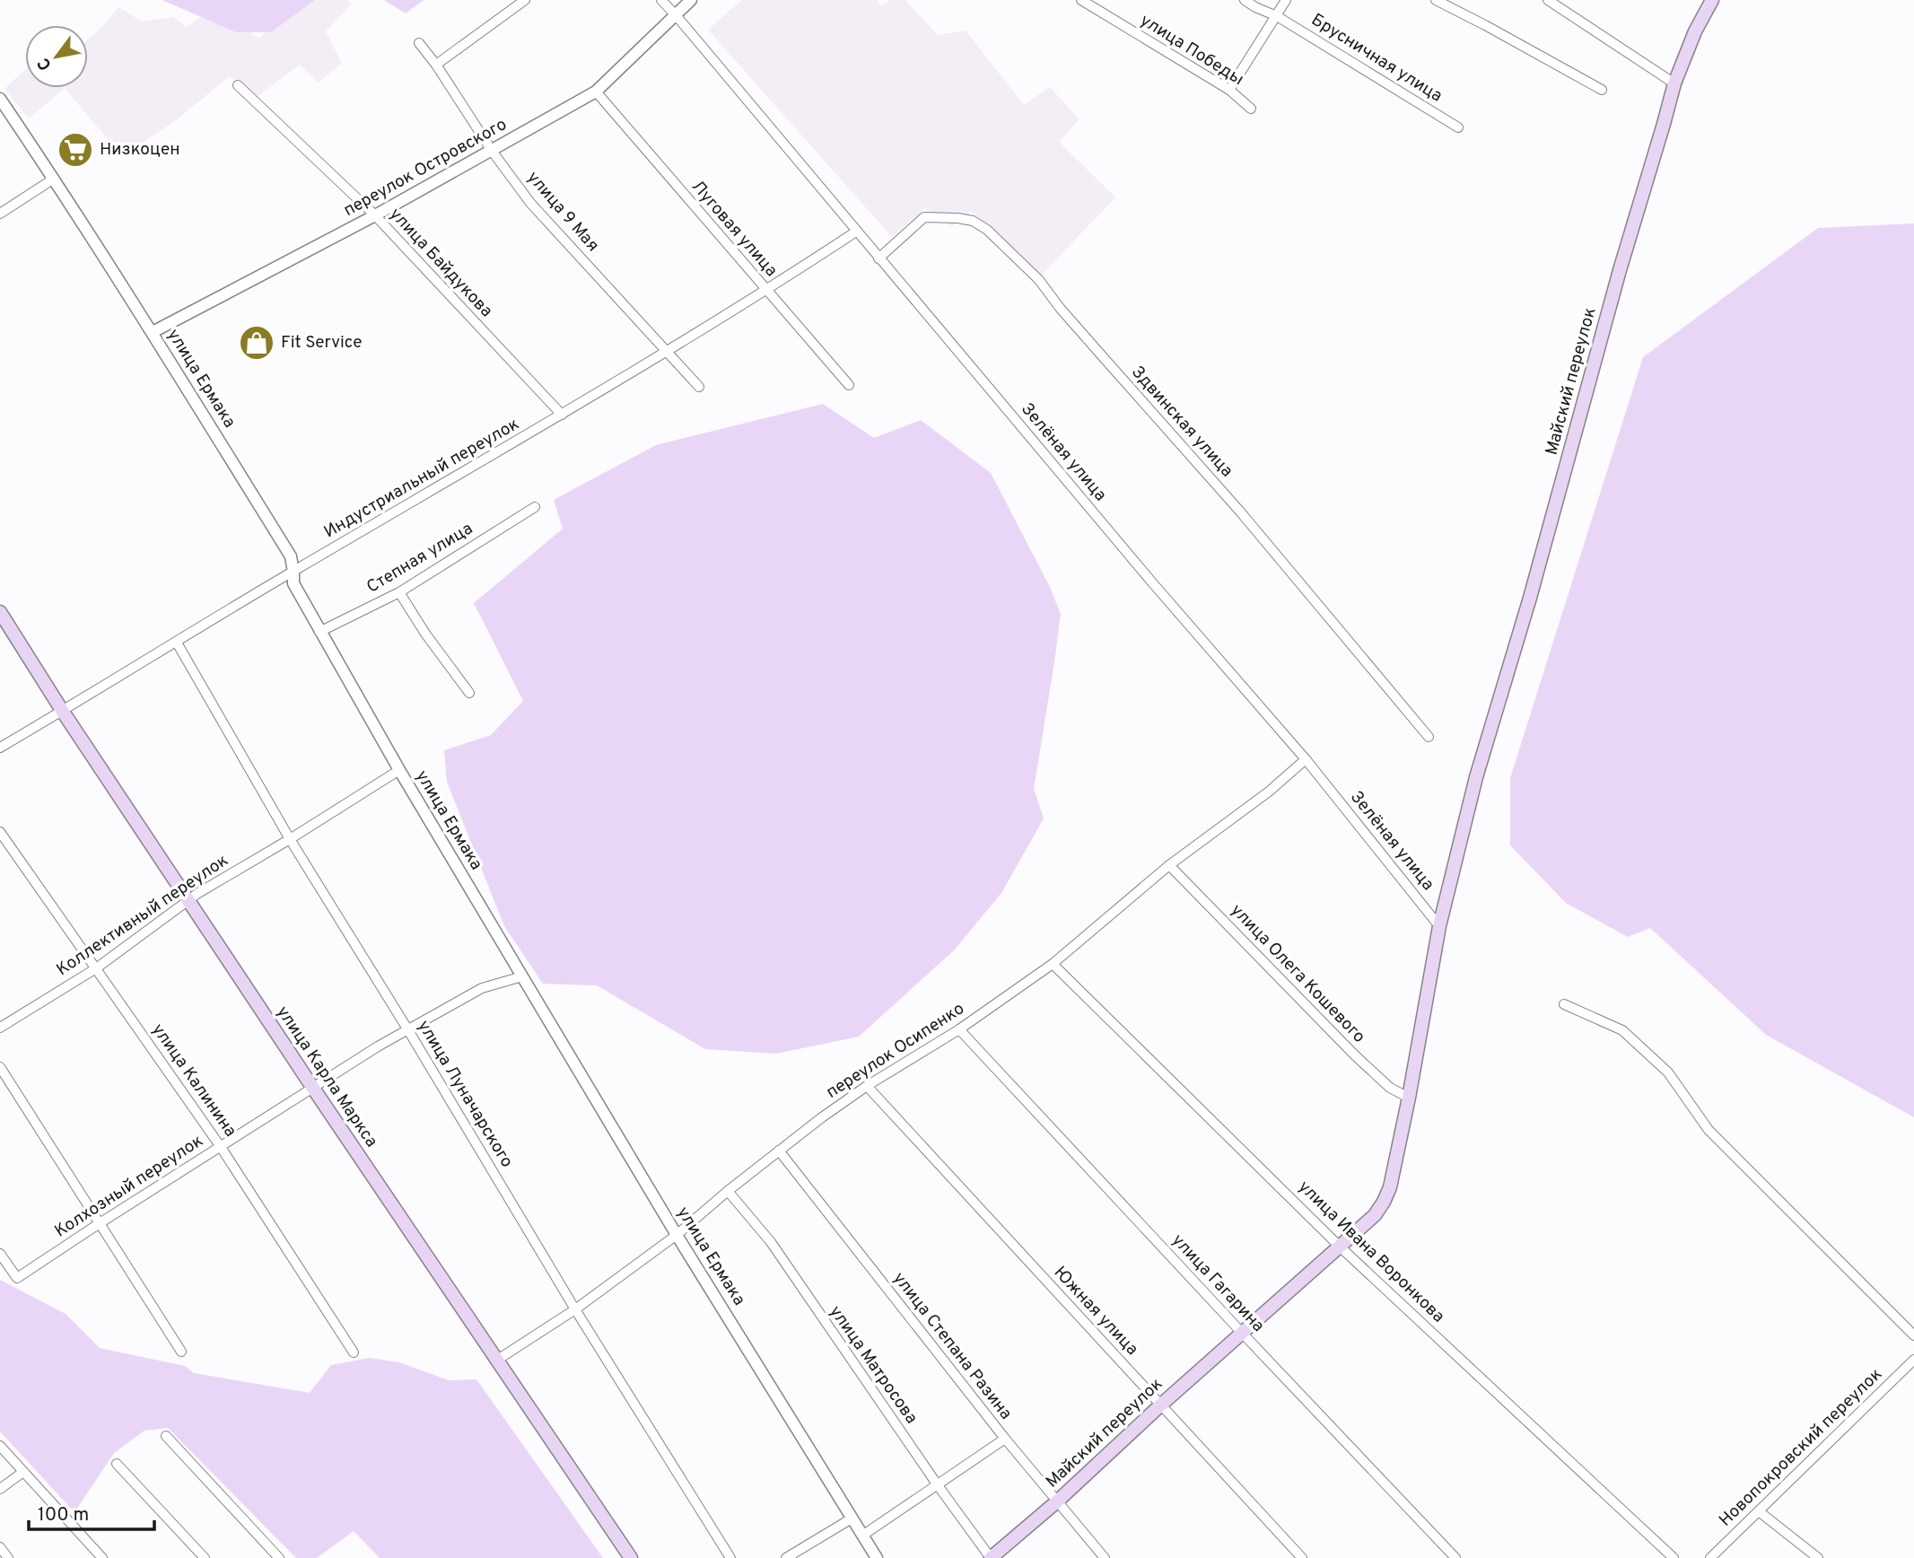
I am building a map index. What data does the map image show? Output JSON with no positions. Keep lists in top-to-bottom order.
{
  "streets": {
    "main road": ["Майский переулок", "улица Карла Маркса"],
    "street": [
      "улица Победы",
      "Брусничная улица",
      "переулок Островского",
      "улица 9 Мая",
      "Луговая улица",
      "улица Байдукова",
      "улица Ермака",
      "Здвинская улица",
      "Зелёная улица",
      "Индустриальный переулок",
      "Степная улица",
      "Коллективный переулок",
      "улица Олега Кошевого",
      "переулок Осипенко",
      "улица Калинина",
      "улица Луначарского",
      "Колхозный переулок",
      "улица Ивана Воронкова",
      "улица Гагарина",
      "Южная улица",
      "улица Степана Разина",
      "улица Матросова",
      "Новопокровский переулок"
    ]
  },
  "crossings": [
    ["переулок Островского", "улица 9 Мая"],
    ["переулок Островского", "Луговая улица"],
    ["переулок Островского", "улица Байдукова"],
    ["переулок Островского", "улица Ермака"],
    ["переулок Островского", "Зелёная улица"],
    ["улица 9 Мая", "Индустриальный переулок"],
    ["Луговая улица", "Индустриальный переулок"],
    ["улица Байдукова", "Индустриальный переулок"],
    ["улица Ермака", "Индустриальный переулок"],
    ["улица Ермака", "Степная улица"],
    ["улица Ермака", "Коллективный переулок"],
    ["улица Ермака", "переулок Осипенко"],
    ["улица Ермака", "Колхозный переулок"],
    ["Майский переулок", "Зелёная улица"],
    ["Майский переулок", "улица Олега Кошевого"],
    ["Майский переулок", "улица Ивана Воронкова"],
    ["Майский переулок", "улица Гагарина"],
    ["Майский переулок", "Южная улица"],
    ["Майский переулок", "улица Степана Разина"],
    ["Майский переулок", "улица Матросова"],
    ["Здвинская улица", "Зелёная улица"],
    ["Зелёная улица", "Индустриальный переулок"],
    ["Зелёная улица", "переулок Осипенко"],
    ["Индустриальный переулок", "улица Карла Маркса"],
    ["Индустриальный переулок", "улица Луначарского"],
    ["Коллективный переулок", "улица Карла Маркса"],
    ["Коллективный переулок", "улица Калинина"],
    ["Коллективный переулок", "улица Луначарского"],
    ["улица Олега Кошевого", "переулок Осипенко"],
    ["переулок Осипенко", "улица Карла Маркса"],
    ["переулок Осипенко", "улица Луначарского"],
    ["переулок Осипенко", "улица Ивана Воронкова"],
    ["переулок Осипенко", "улица Гагарина"],
    ["переулок Осипенко", "Южная улица"],
    ["переулок Осипенко", "улица Степана Разина"],
    ["переулок Осипенко", "улица Матросова"],
    ["улица Карла Маркса", "Колхозный переулок"],
    ["улица Калинина", "Колхозный переулок"],
    ["улица Луначарского", "Колхозный переулок"]
  ],
  "places": {
    "supermarket": ["Низкоцен"],
    "shop": ["Fit Service"]
  },
  "scale_bar": "100 m",
  "north": "bottom left"
}
